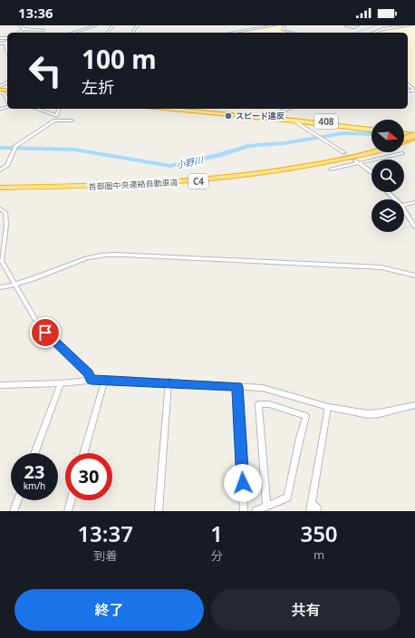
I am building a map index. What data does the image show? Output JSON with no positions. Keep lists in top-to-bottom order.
{
  "streets": {
    "highway": ["408", "C4", "首都圏中央連絡自動車道"]
  },
  "water": ["小野川"],
  "places": ["スピード違反"],
  "north": "right",
  "page": {
    "status": "13:36",
    "turn": ["100 m", "左折"],
    "speed": "23 km/h",
    "limit": "30",
    "eta": [
      "13:37",
      "到着",
      "1",
      "分",
      "350",
      "m"
    ],
    "buttons": ["終了", "共有"]
  }
}
